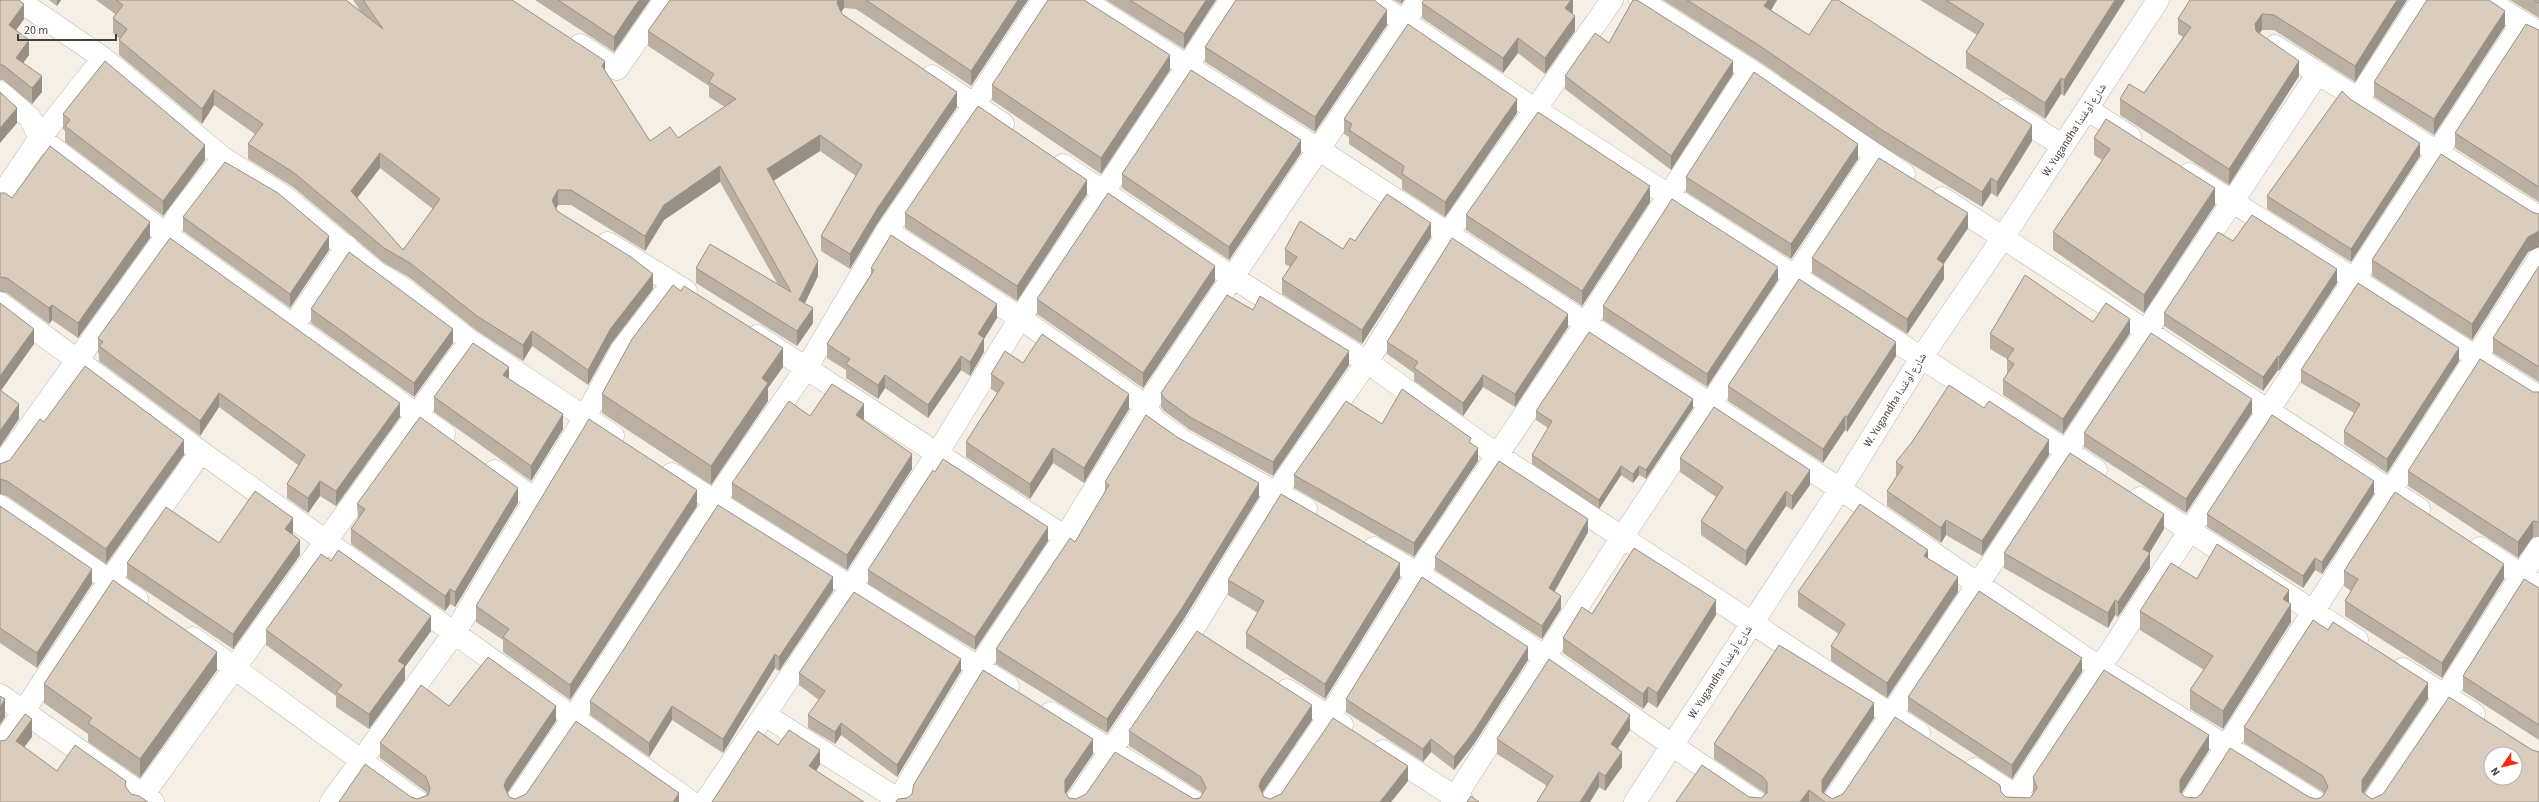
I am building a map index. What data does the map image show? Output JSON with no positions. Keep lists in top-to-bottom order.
{
  "streets": {
    "street": ["W. Yugandha شارع أوغندا"]
  },
  "scale_bar": "20 m",
  "north": "bottom left"
}
